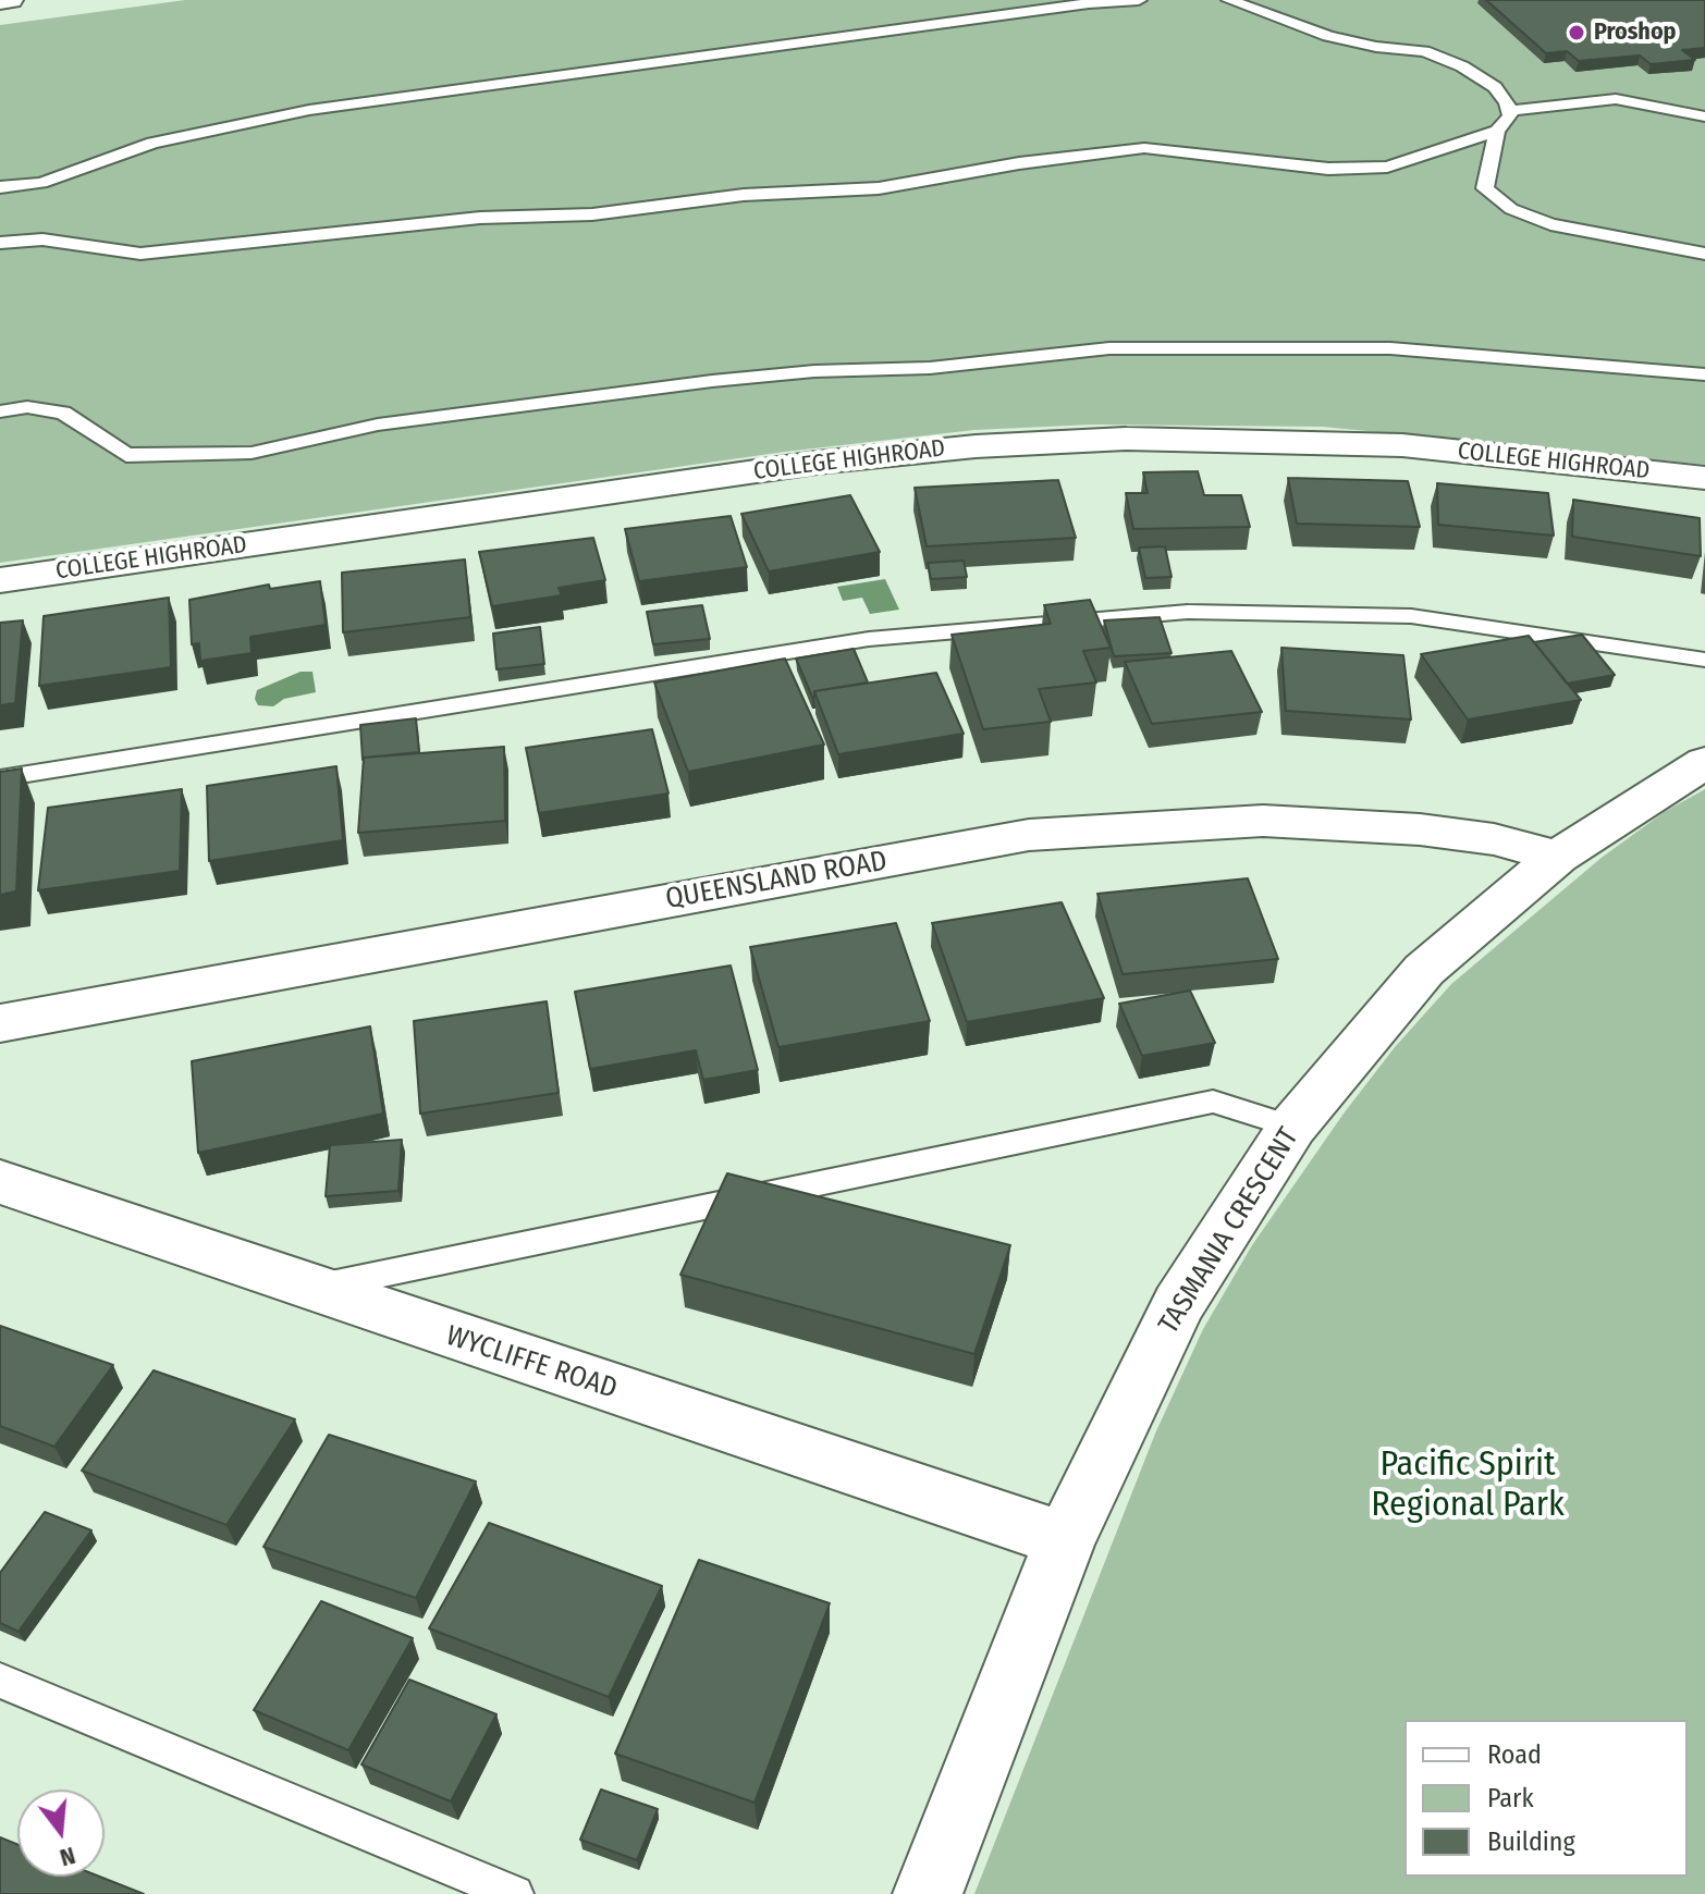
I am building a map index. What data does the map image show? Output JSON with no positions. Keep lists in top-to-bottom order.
{
  "streets": {
    "street": [
      "COLLEGE HIGHROAD",
      "QUEENSLAND ROAD",
      "TASMANIA CRESCENT",
      "WYCLIFFE ROAD"
    ]
  },
  "crossings": [
    ["QUEENSLAND ROAD", "TASMANIA CRESCENT"],
    ["TASMANIA CRESCENT", "WYCLIFFE ROAD"]
  ],
  "parks": ["Pacific Spirit Regional Park"],
  "places": ["Proshop"],
  "legend": ["Road", "Park", "Building"],
  "north": "bottom"
}
